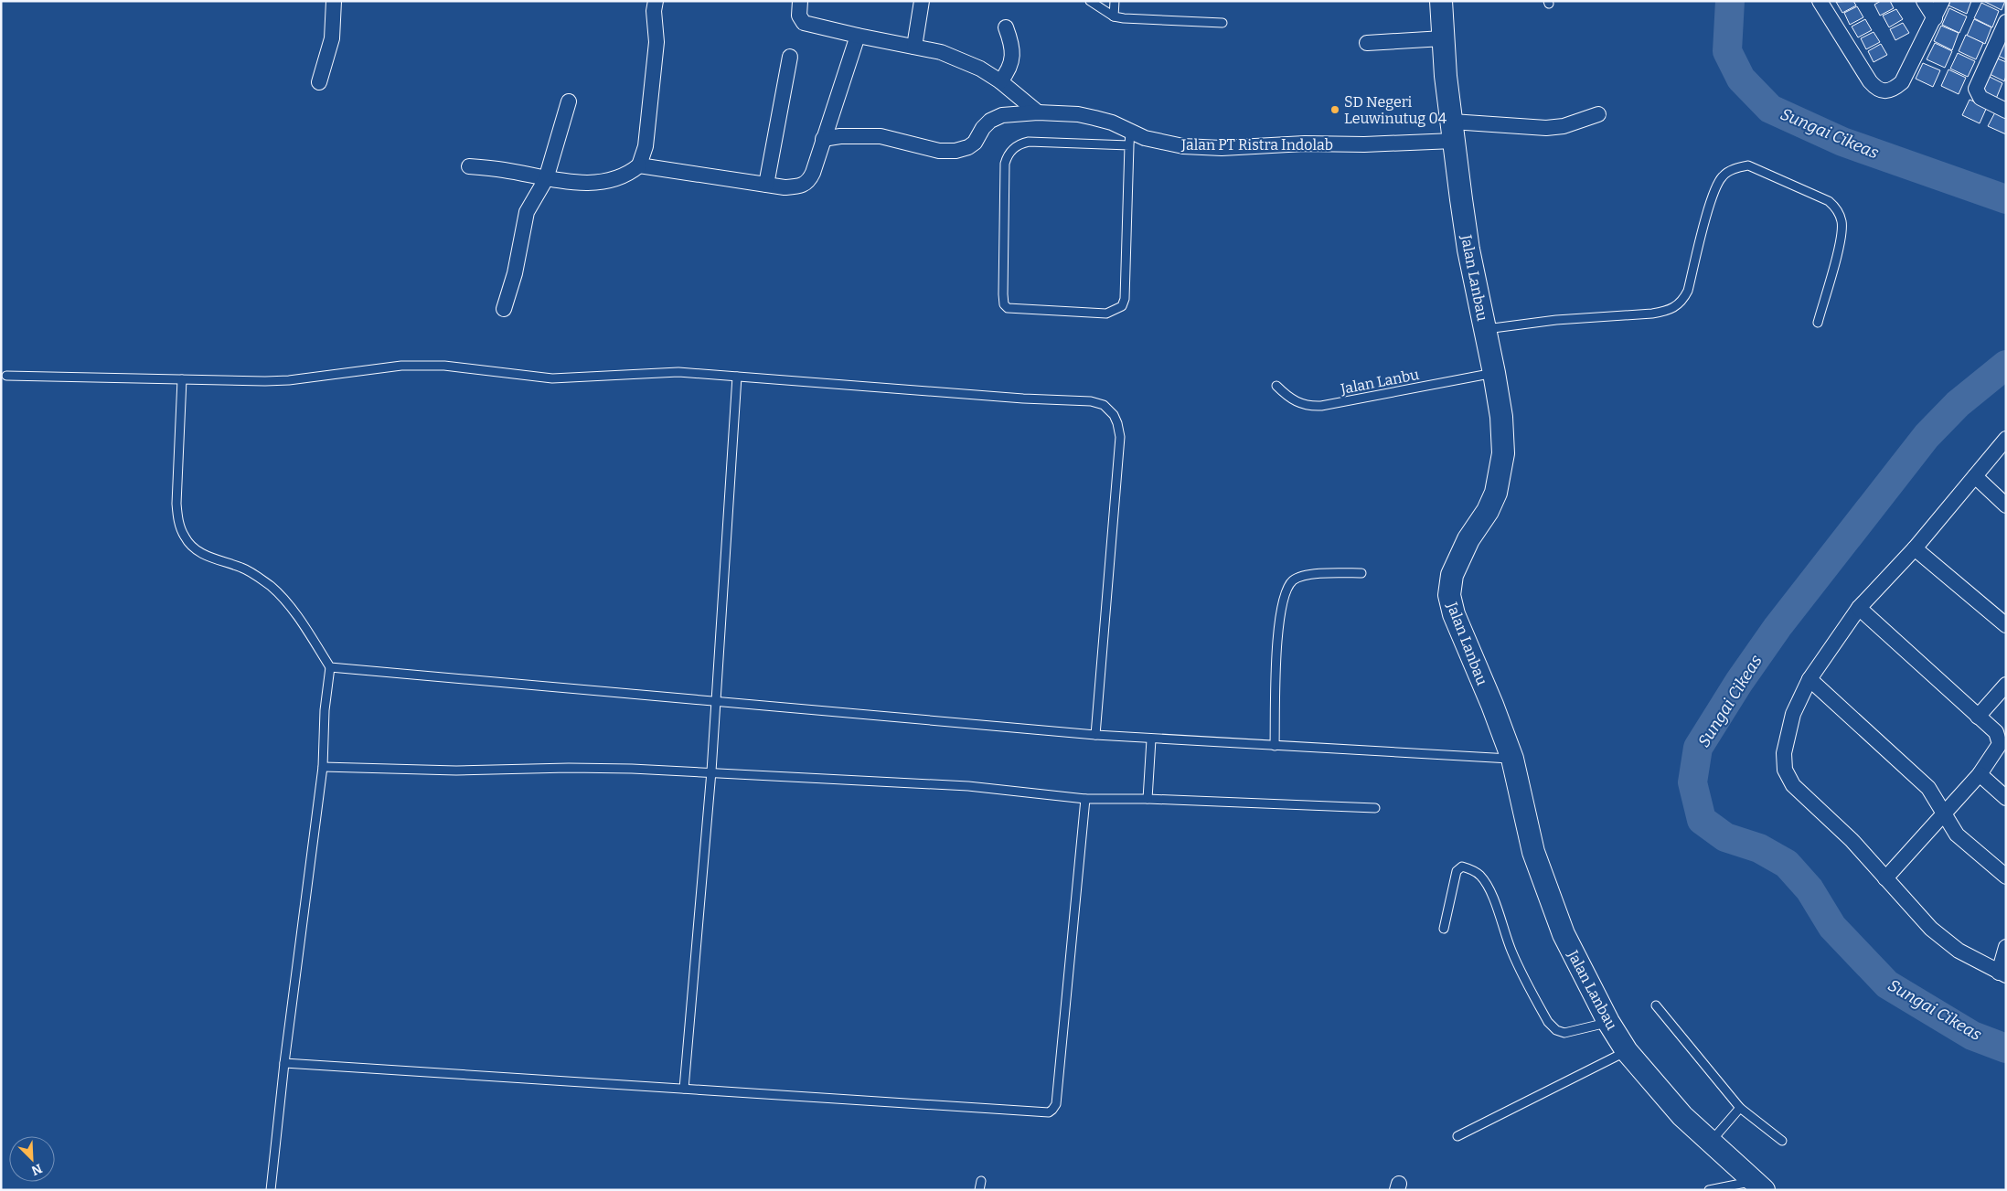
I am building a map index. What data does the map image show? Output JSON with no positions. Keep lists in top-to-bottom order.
{
  "streets": {
    "street": ["Jalan PT Ristra Indolab", "Jalan Lanbau"],
    "lane": ["Jalan Lanbu"]
  },
  "crossings": [
    ["Jalan PT Ristra Indolab", "Jalan Lanbau"],
    ["Jalan Lanbau", "Jalan Lanbu"]
  ],
  "water": ["Sungai Cikeas"],
  "places": ["SD Negeri Leuwinutug 04"],
  "north": "bottom right"
}
